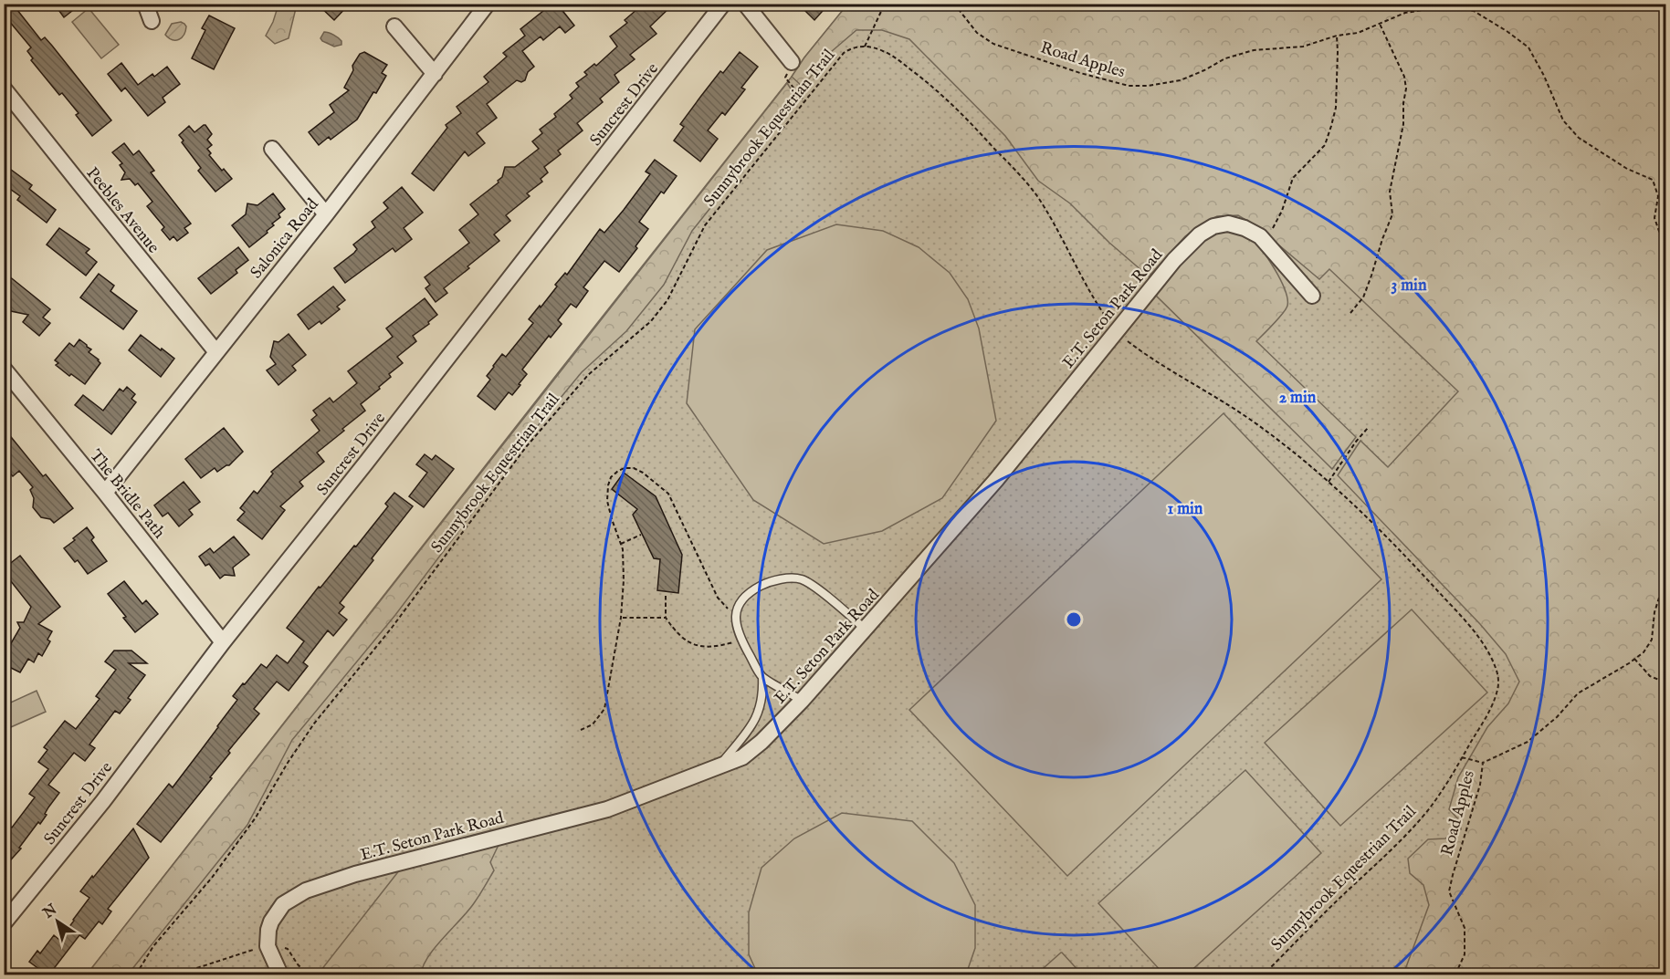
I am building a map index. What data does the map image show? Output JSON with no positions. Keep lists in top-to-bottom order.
{
  "streets": {
    "street": [
      "Suncrest Drive",
      "Peebles Avenue",
      "Salonica Road",
      "E.T. Seton Park Road",
      "The Bridle Path"
    ],
    "path": ["Road Apples", "Sunnybrook Equestrian Trail"]
  },
  "crossings": [
    ["Suncrest Drive", "The Bridle Path"],
    ["Sunnybrook Equestrian Trail", "E.T. Seton Park Road"],
    ["Peebles Avenue", "Salonica Road"],
    ["Salonica Road", "The Bridle Path"]
  ],
  "north": "top left",
  "rings": ["3 min", "2 min", "1 min"]
}
